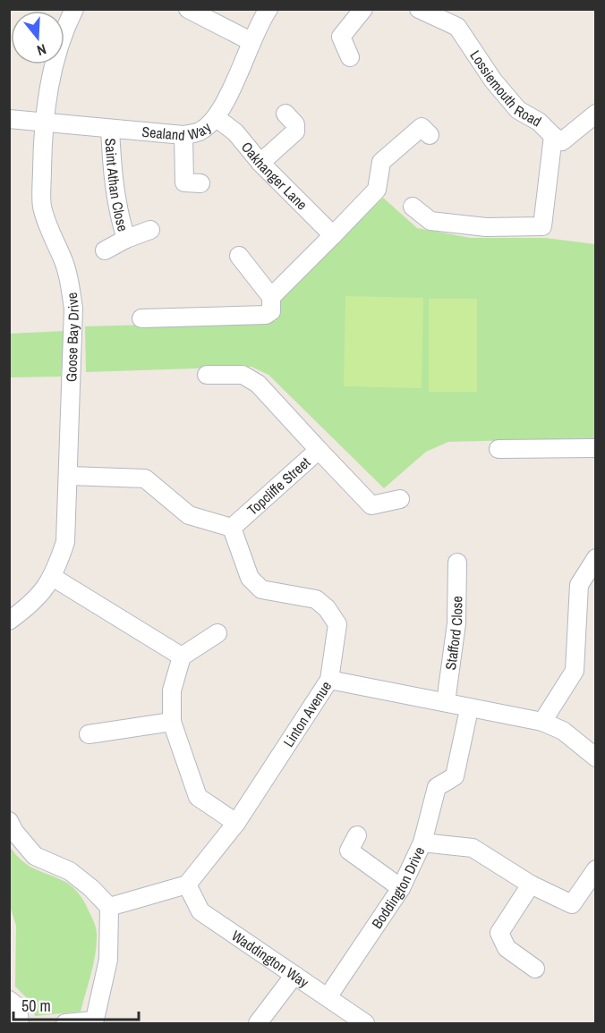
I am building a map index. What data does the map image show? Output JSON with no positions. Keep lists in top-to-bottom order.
{
  "streets": {
    "street": [
      "Lossiemouth Road",
      "Sealand Way",
      "Oakhanger Lane",
      "Saint Athan Close",
      "Goose Bay Drive",
      "Topcliffe Street",
      "Stafford Close",
      "Linton Avenue",
      "Boddington Drive",
      "Waddington Way"
    ]
  },
  "crossings": [
    ["Sealand Way", "Oakhanger Lane"],
    ["Sealand Way", "Saint Athan Close"],
    ["Sealand Way", "Goose Bay Drive"],
    ["Stafford Close", "Linton Avenue"],
    ["Linton Avenue", "Waddington Way"],
    ["Boddington Drive", "Waddington Way"]
  ],
  "scale_bar": "50 m",
  "north": "bottom"
}
